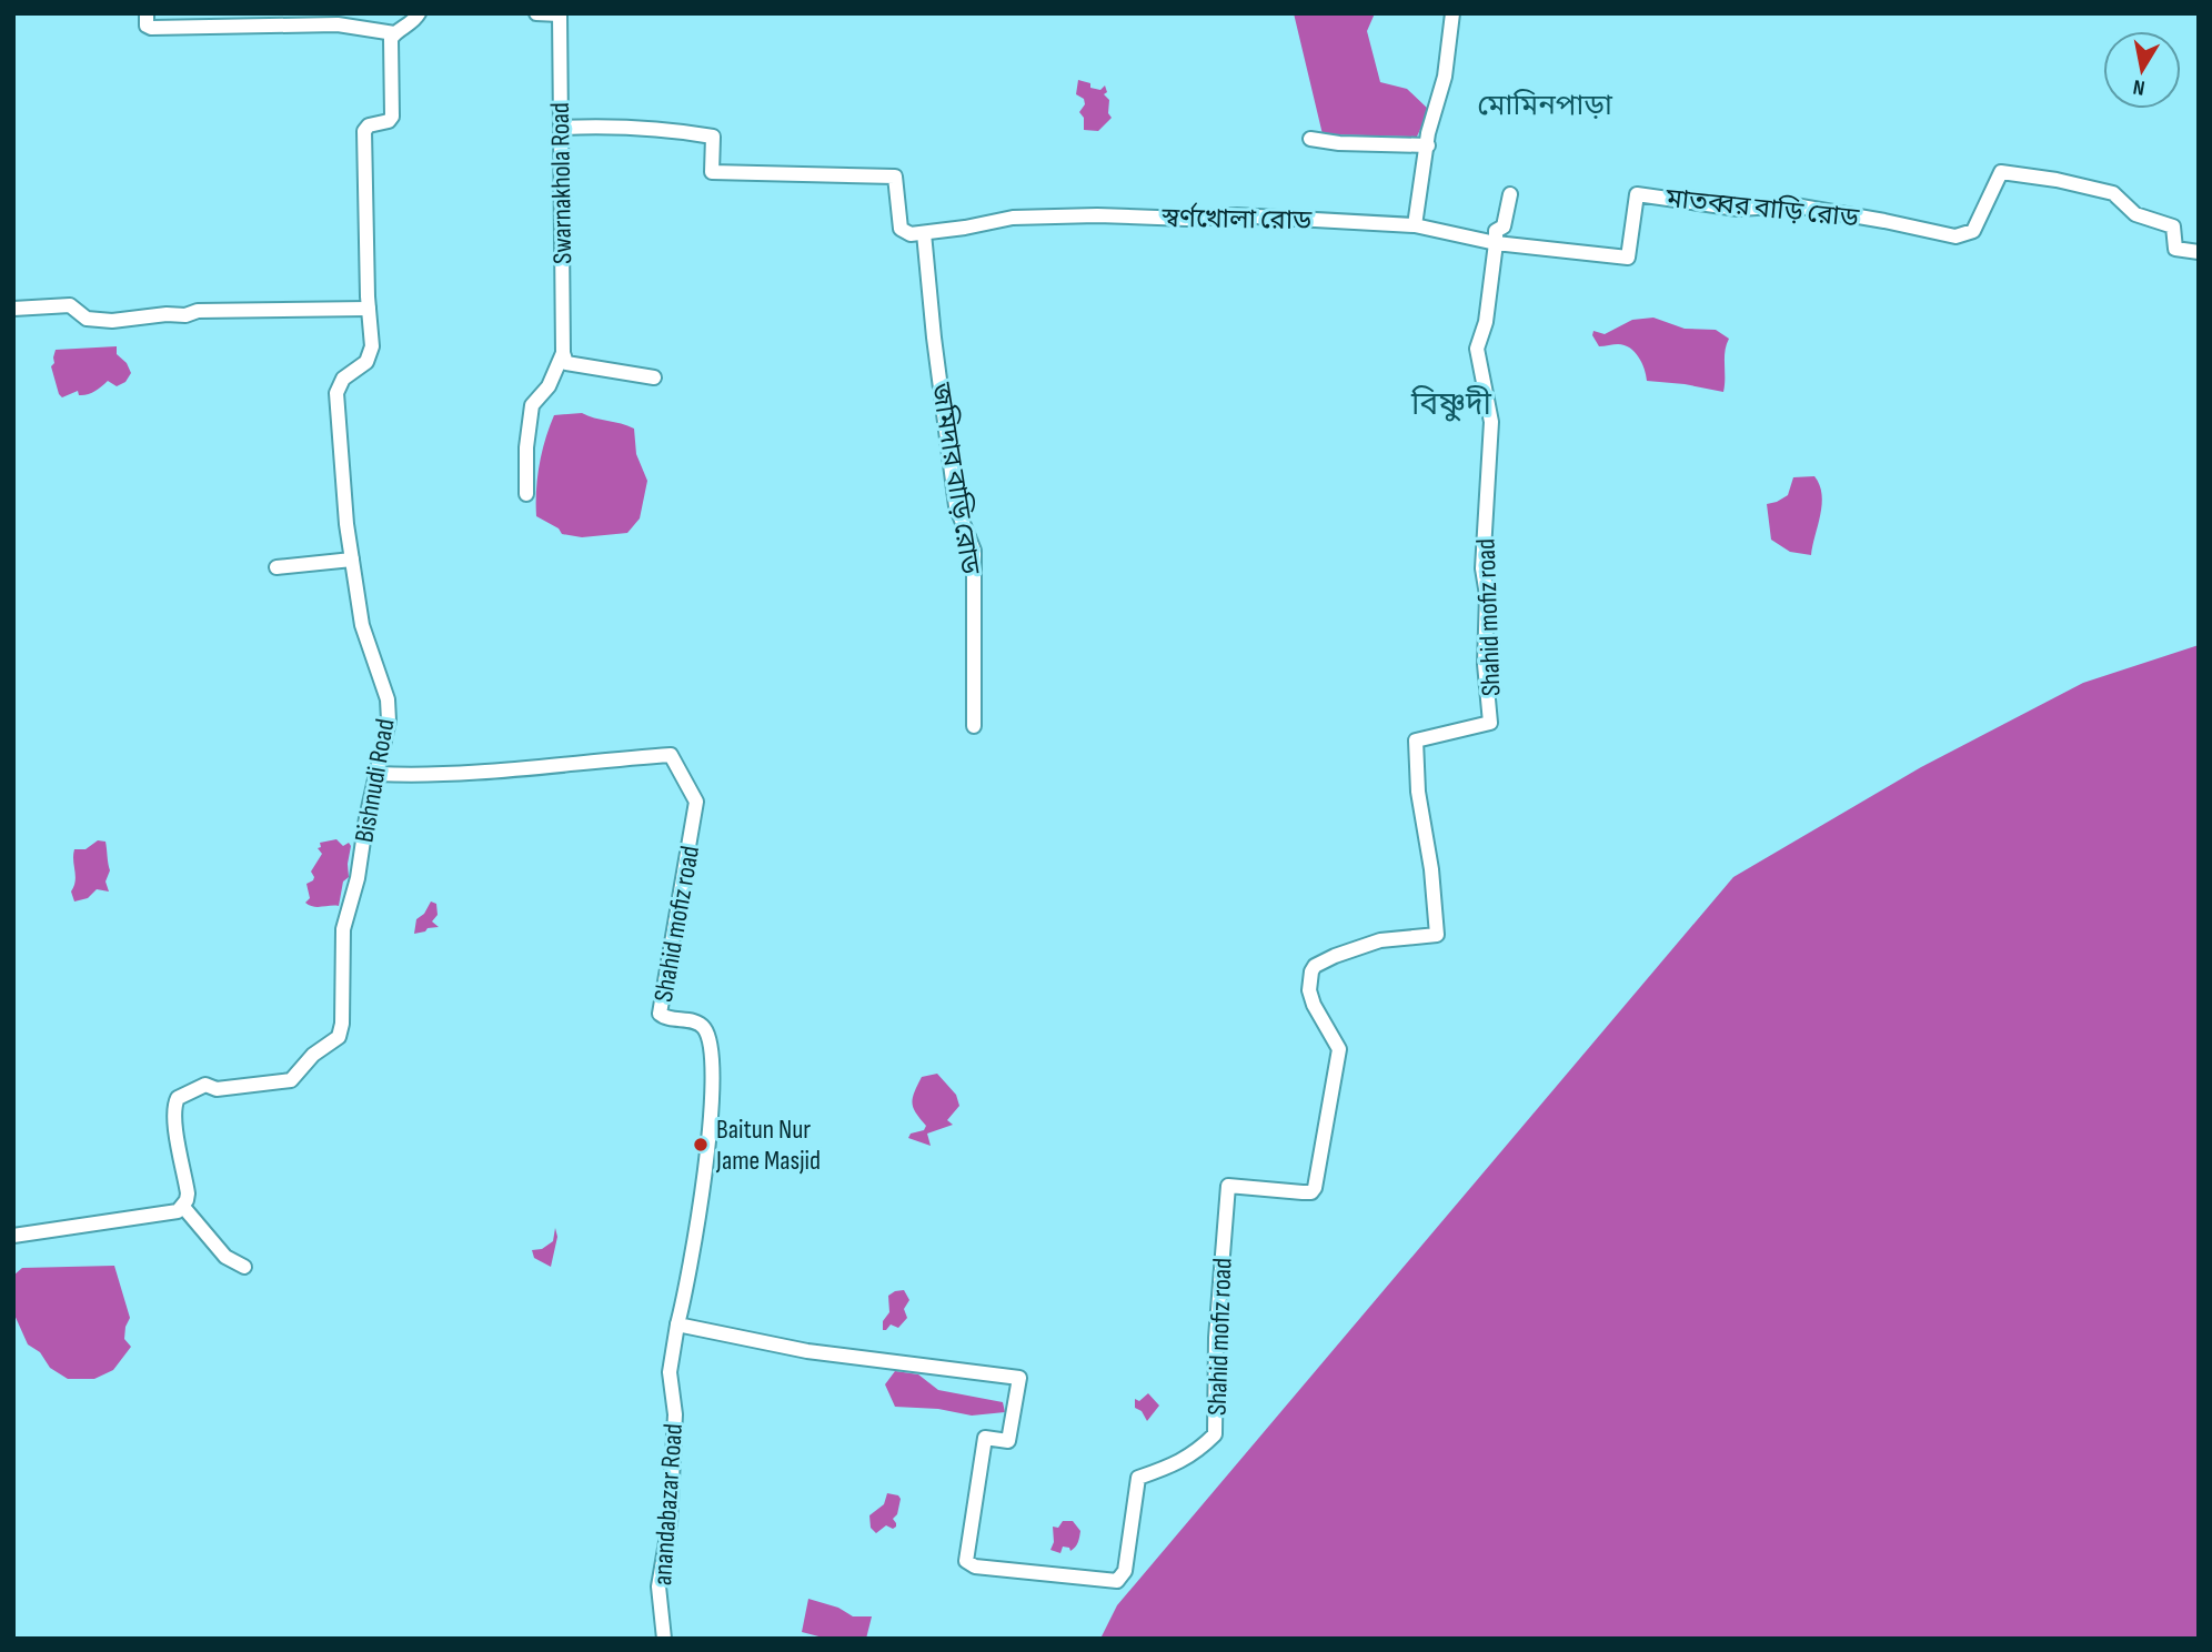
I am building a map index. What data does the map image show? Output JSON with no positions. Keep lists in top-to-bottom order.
{
  "streets": {
    "street": [
      "Swarnakhola Road",
      "মাতব্বর বাড়ি রোড",
      "স্বর্ণখোলা রোড",
      "জমিদার বাড়ি রোড",
      "Shahid mofiz road",
      "Bishnudi Road",
      "anandabazar Road"
    ]
  },
  "crossings": [
    ["মাতব্বর বাড়ি রোড", "স্বর্ণখোলা রোড"],
    ["মাতব্বর বাড়ি রোড", "Shahid mofiz road"],
    ["স্বর্ণখোলা রোড", "জমিদার বাড়ি রোড"],
    ["স্বর্ণখোলা রোড", "Shahid mofiz road"],
    ["Shahid mofiz road", "Bishnudi Road"],
    ["Shahid mofiz road", "anandabazar Road"]
  ],
  "districts": ["মোমিনপাড়া", "বিষ্ণুদী"],
  "places": ["Baitun Nur Jame Masjid"],
  "north": "bottom"
}
